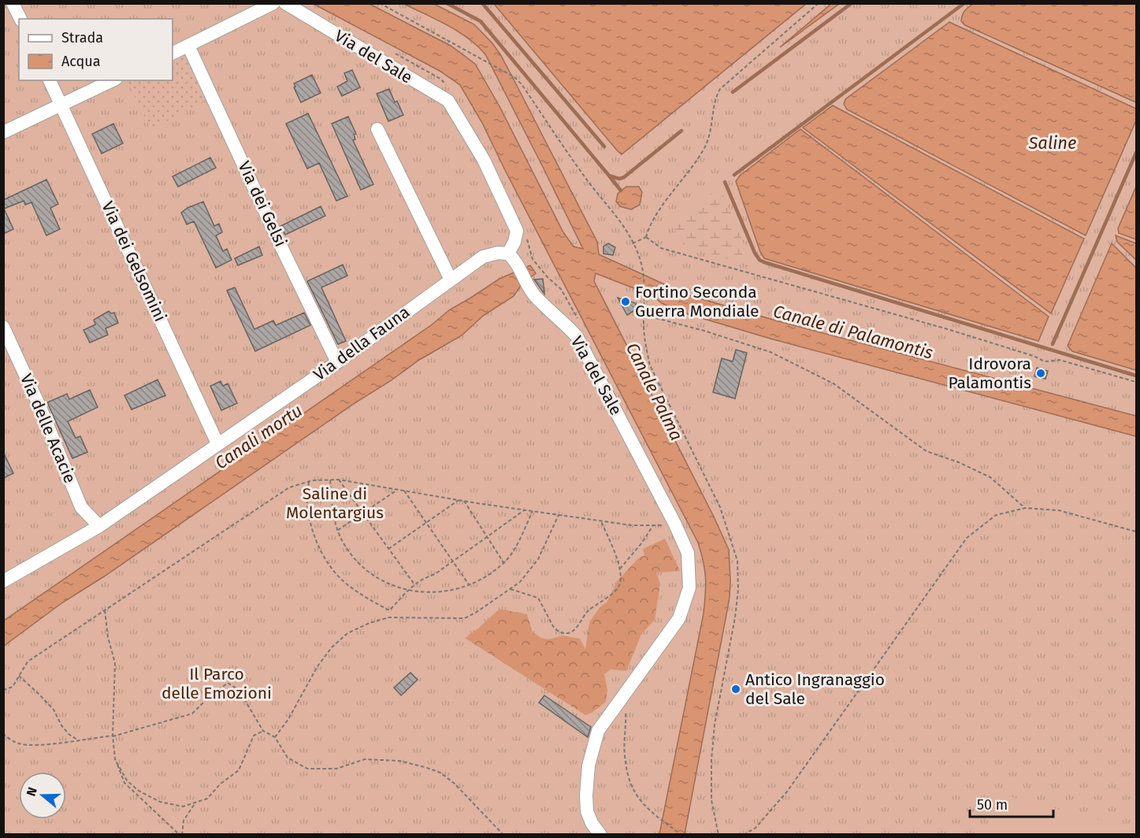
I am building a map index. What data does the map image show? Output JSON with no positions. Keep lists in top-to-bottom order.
{
  "streets": {
    "street": [
      "Via del Sale",
      "Via dei Gelsi",
      "Via dei Gelsomini",
      "Via della Fauna",
      "Via delle Acacie"
    ]
  },
  "crossings": [
    ["Via del Sale", "Via della Fauna"],
    ["Via dei Gelsi", "Via della Fauna"],
    ["Via dei Gelsomini", "Via della Fauna"],
    ["Via della Fauna", "Via delle Acacie"]
  ],
  "water": [
    "Saline",
    "Canale di Palamontis",
    "Canale Palma",
    "Canali mortu"
  ],
  "parks": ["Saline di Molentargius", "Il Parco delle Emozioni"],
  "places": ["Fortino Seconda Guerra Mondiale", "Idrovora Palamontis", "Antico Ingranaggio del Sale"],
  "legend": ["Strada", "Acqua"],
  "scale_bar": "50 m",
  "north": "left"
}
